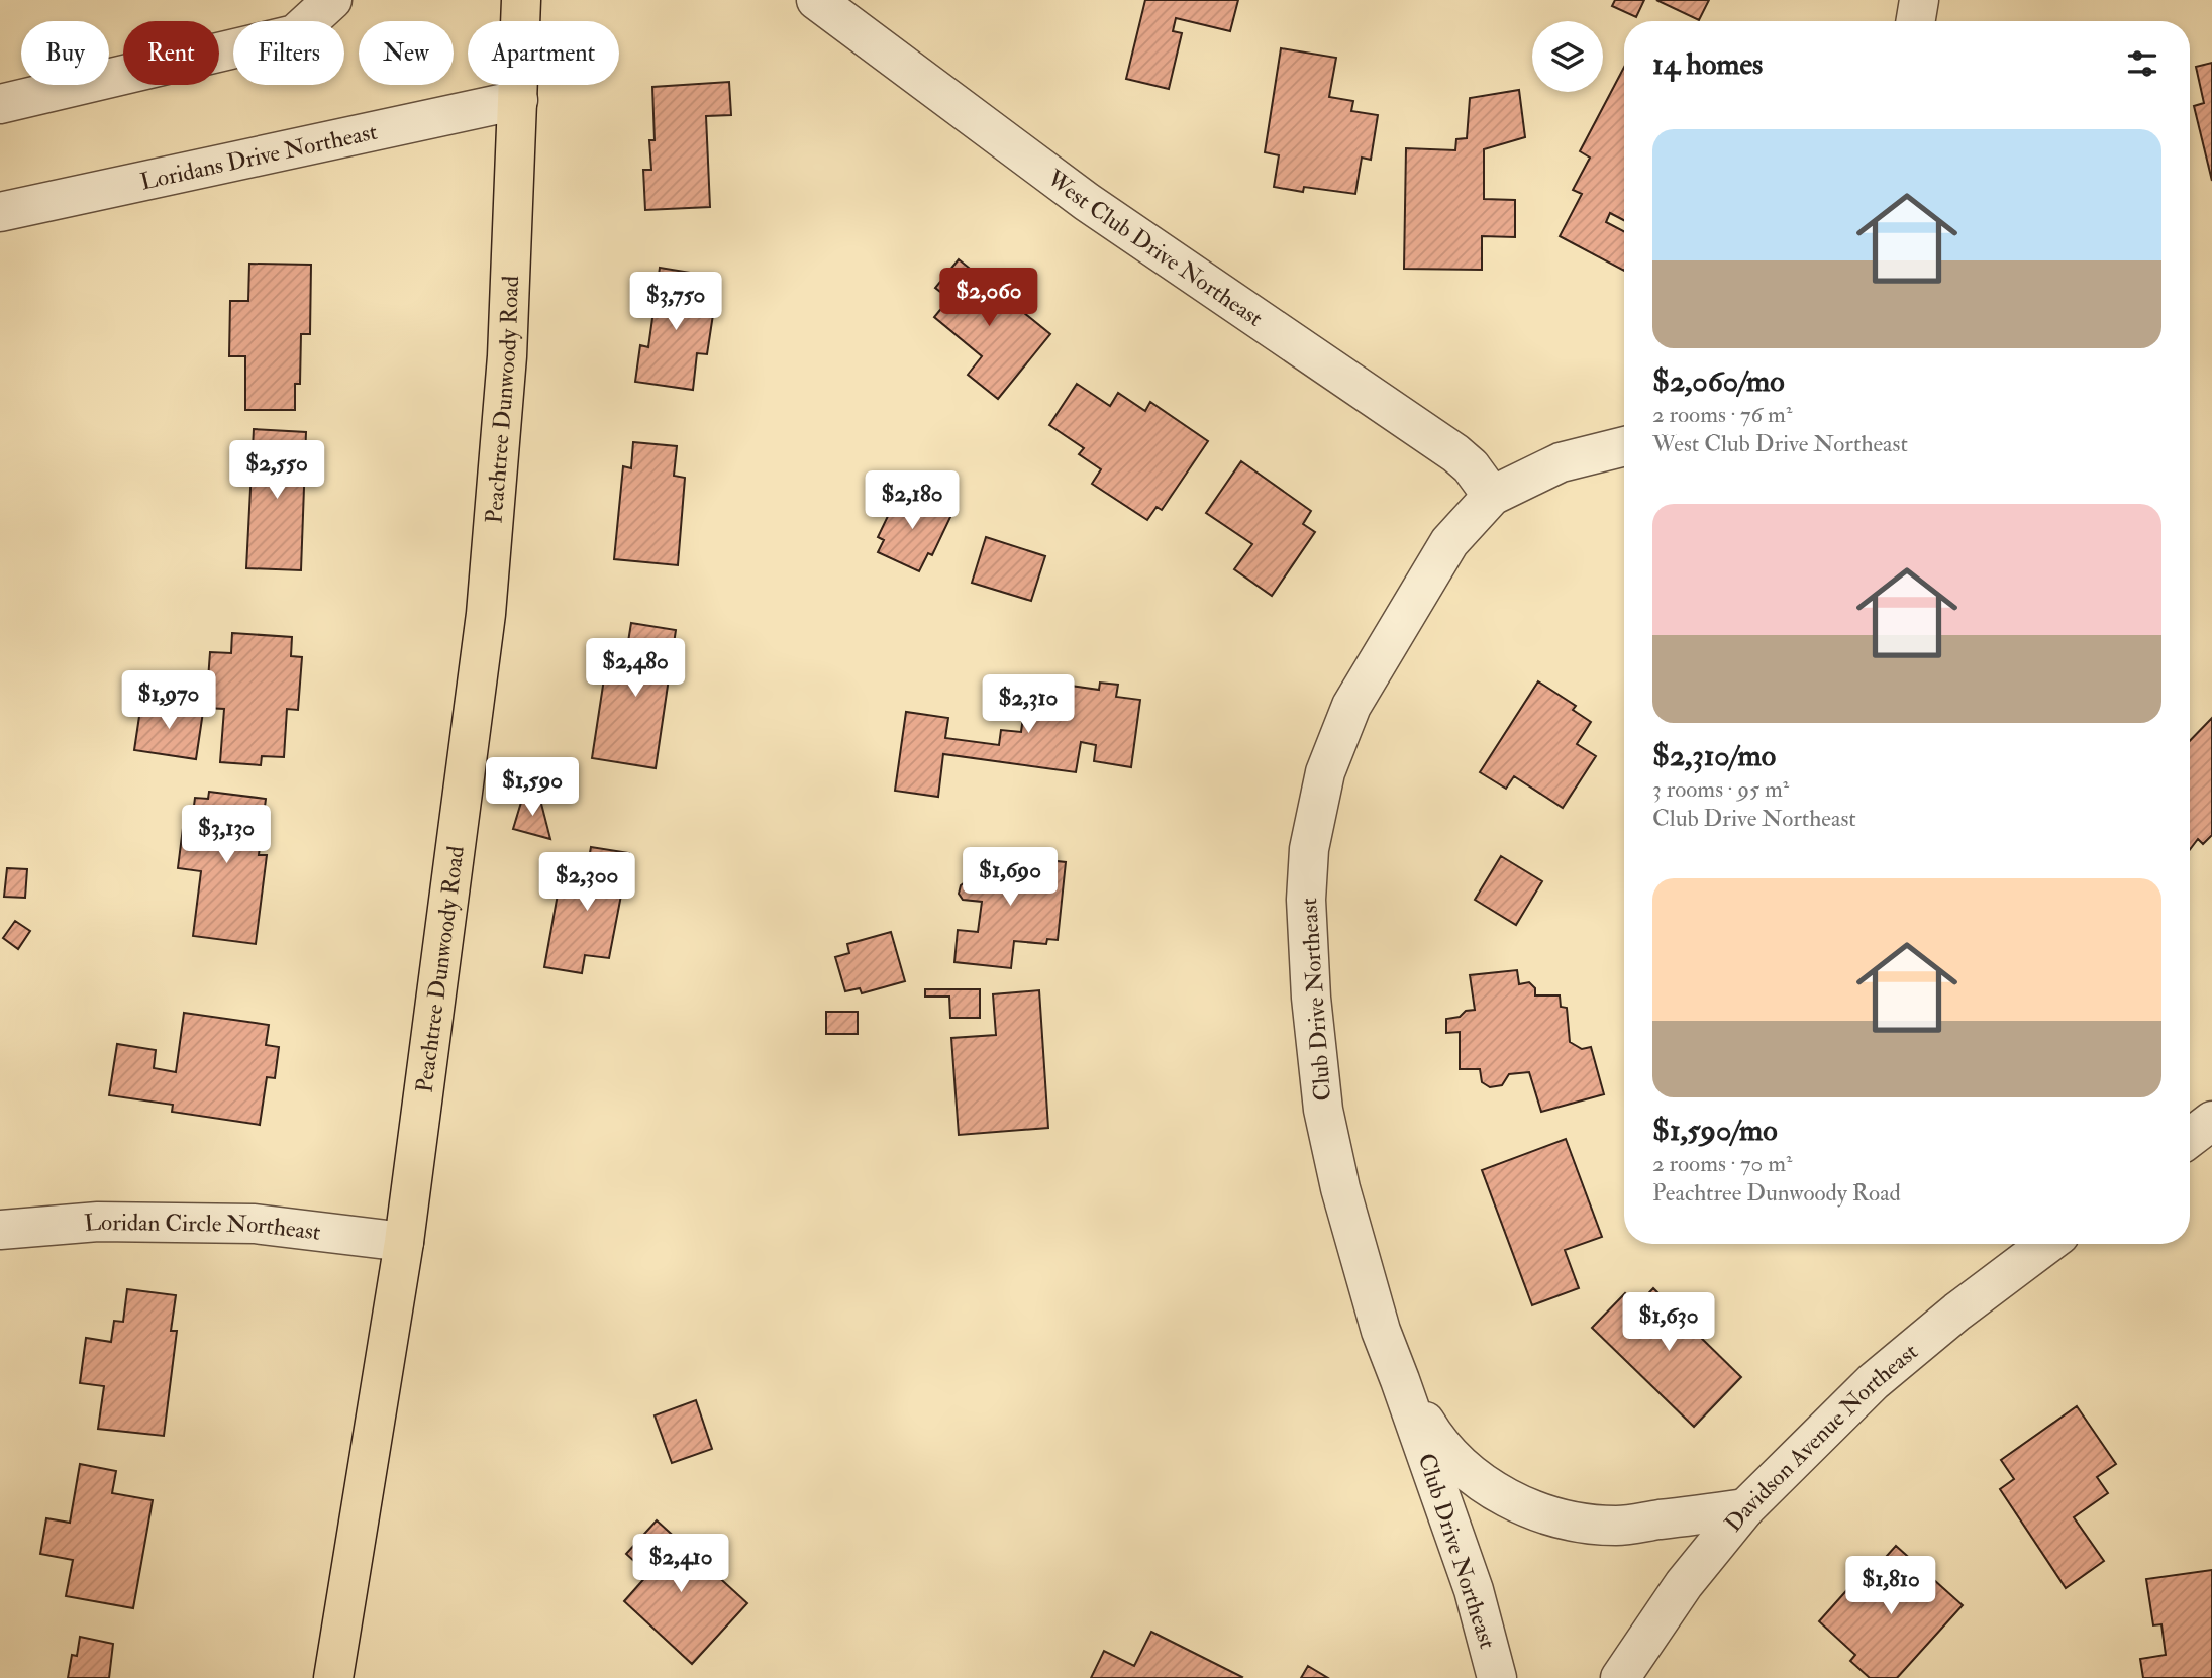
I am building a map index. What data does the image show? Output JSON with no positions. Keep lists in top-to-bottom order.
{
  "streets": {
    "main road": ["Peachtree Dunwoody Road"],
    "street": [
      "Loridans Drive Northeast",
      "West Club Drive Northeast",
      "Club Drive Northeast",
      "Loridan Circle Northeast",
      "Davidson Avenue Northeast"
    ]
  },
  "crossings": [
    ["Loridans Drive Northeast", "Peachtree Dunwoody Road"],
    ["West Club Drive Northeast", "Club Drive Northeast"],
    ["Peachtree Dunwoody Road", "Loridan Circle Northeast"]
  ],
  "page": {
    "chip": [
      "Buy",
      "Rent",
      "Filters",
      "New",
      "Apartment"
    ],
    "heading": "14 homes",
    "list": [
      {
        "name": "$2,060/mo",
        "note": "2 rooms · 76 m² · West Club Drive Northeast"
      },
      {
        "name": "$2,310/mo",
        "note": "3 rooms · 95 m² · Club Drive Northeast"
      },
      {
        "name": "$1,590/mo",
        "note": "2 rooms · 70 m² · Peachtree Dunwoody Road"
      }
    ],
    "price": [
      "$2,060",
      "$3,750",
      "$2,550",
      "$2,180",
      "$2,480",
      "$1,970",
      "$2,310",
      "$1,590",
      "$3,130",
      "$1,690",
      "$2,300",
      "$1,630",
      "$2,410",
      "$1,810"
    ]
  }
}
